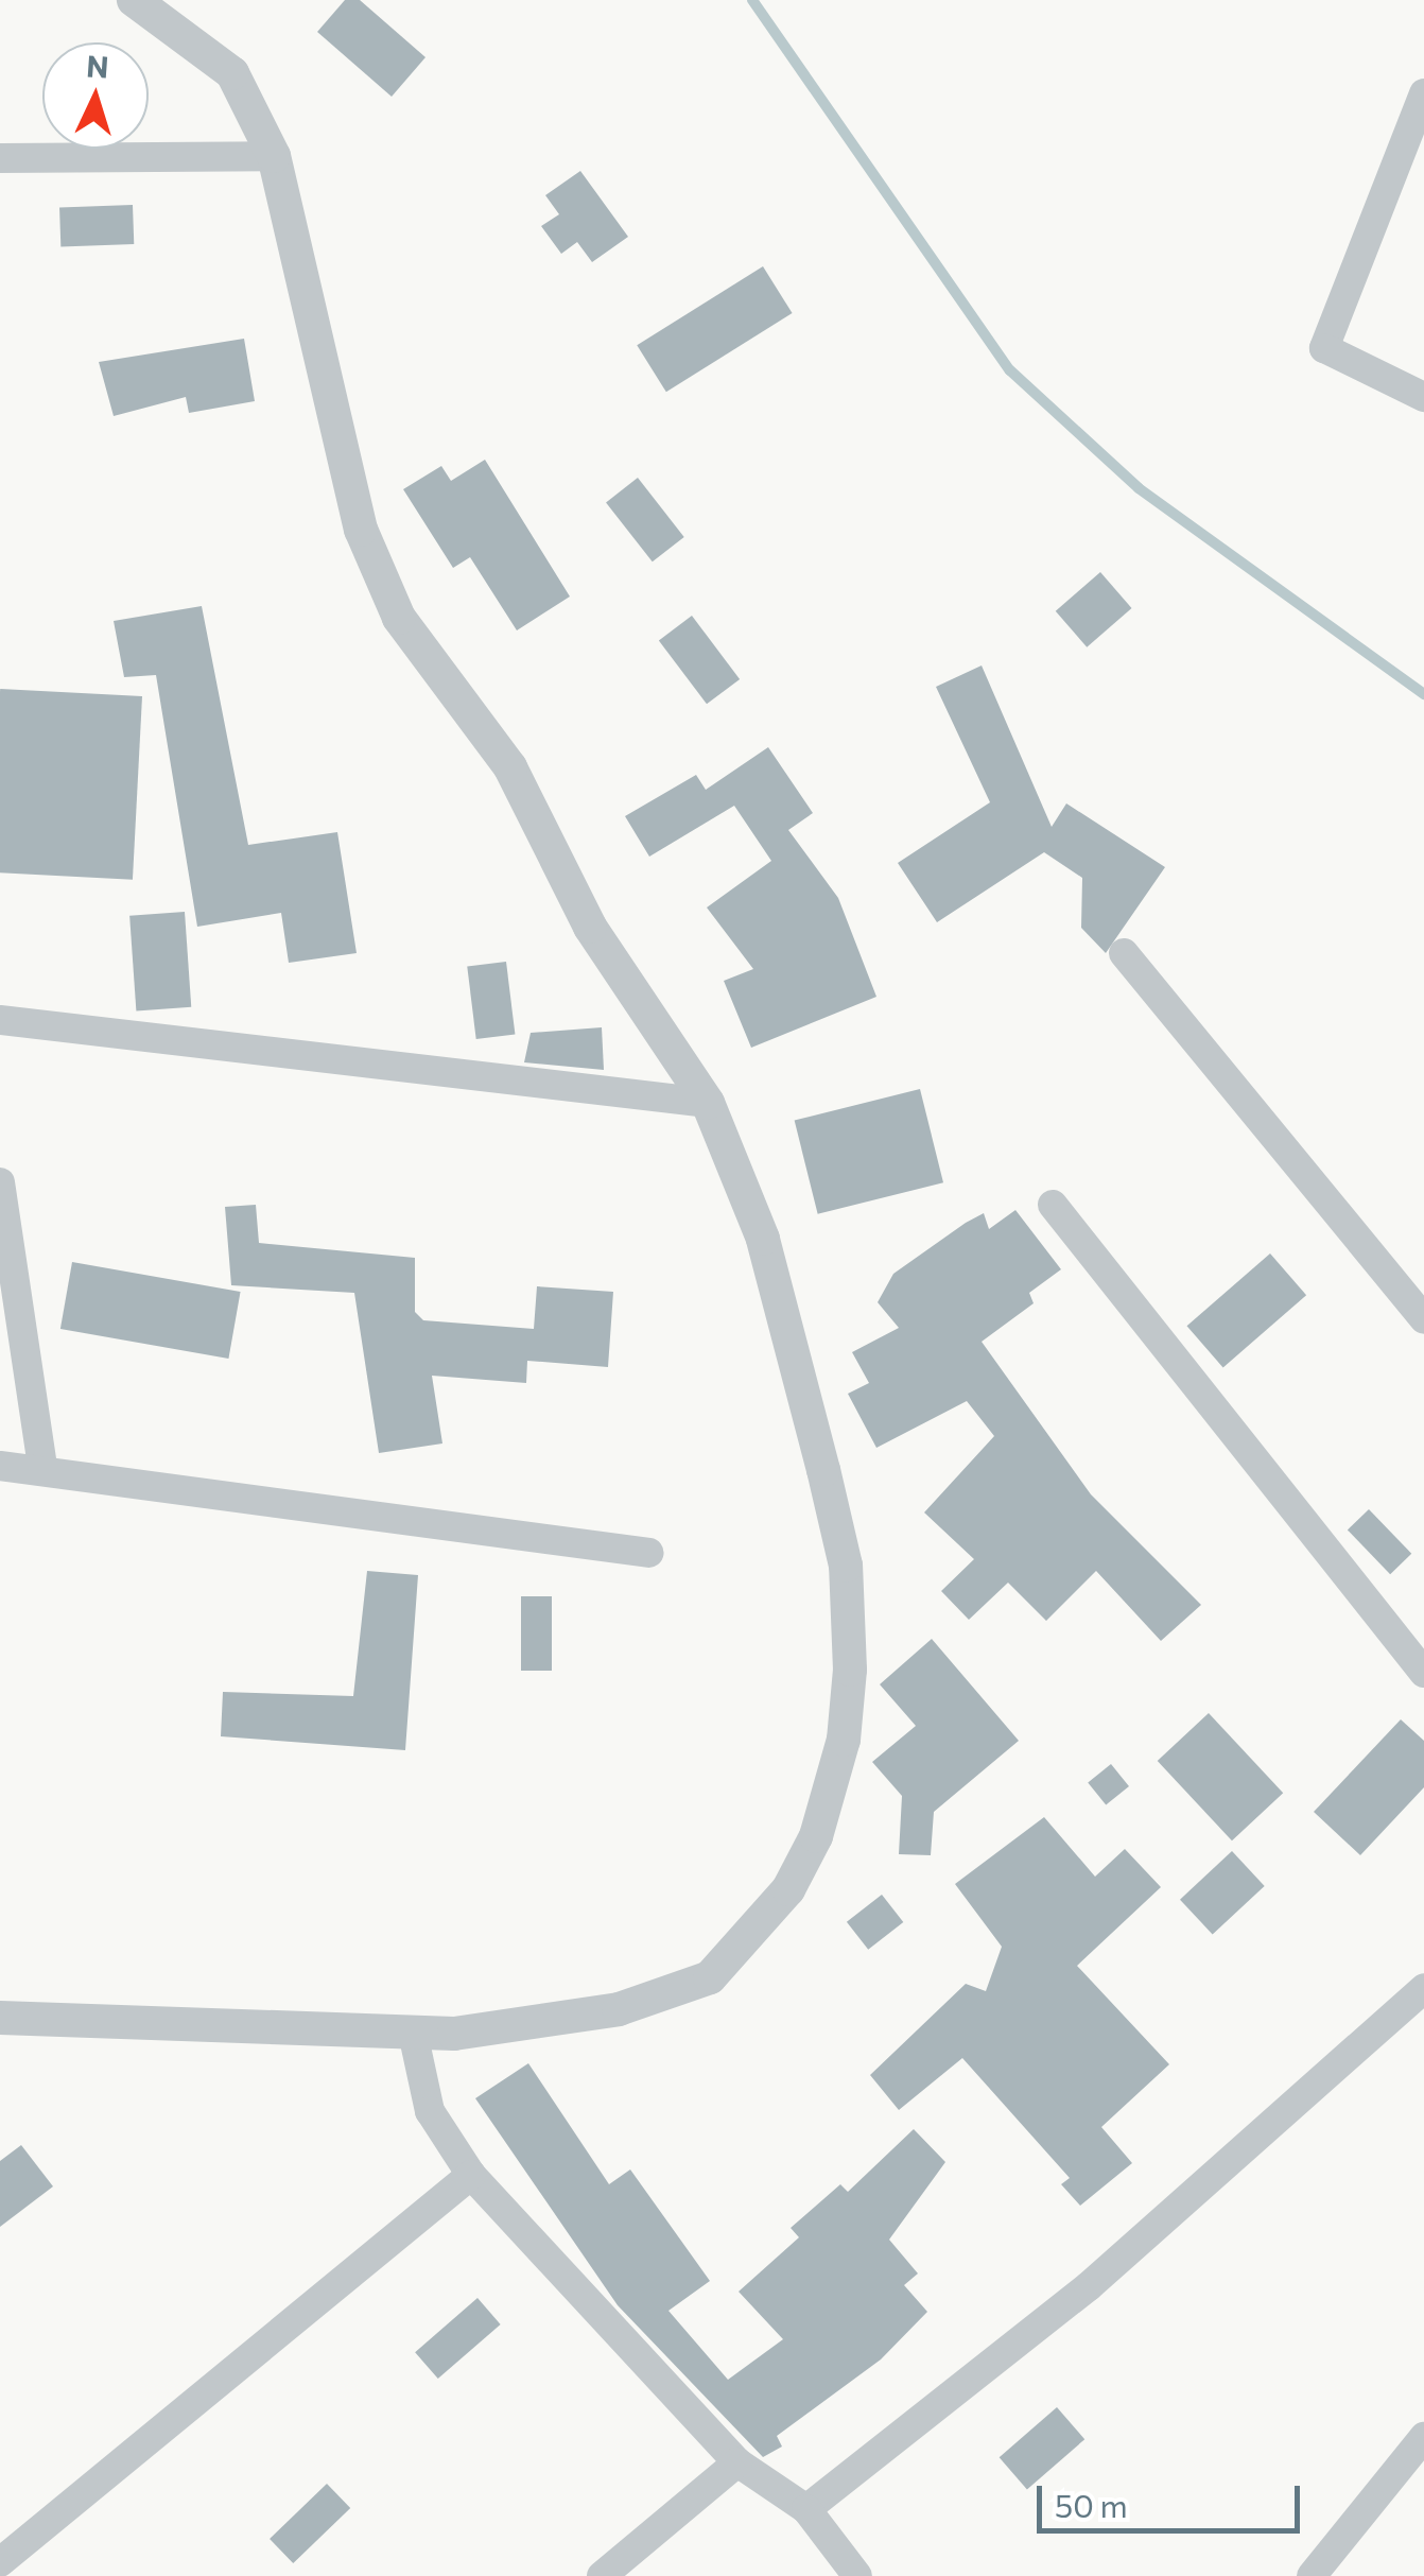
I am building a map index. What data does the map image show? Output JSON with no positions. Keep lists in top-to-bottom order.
{
  "scale_bar": "50 m",
  "north": "top"
}
